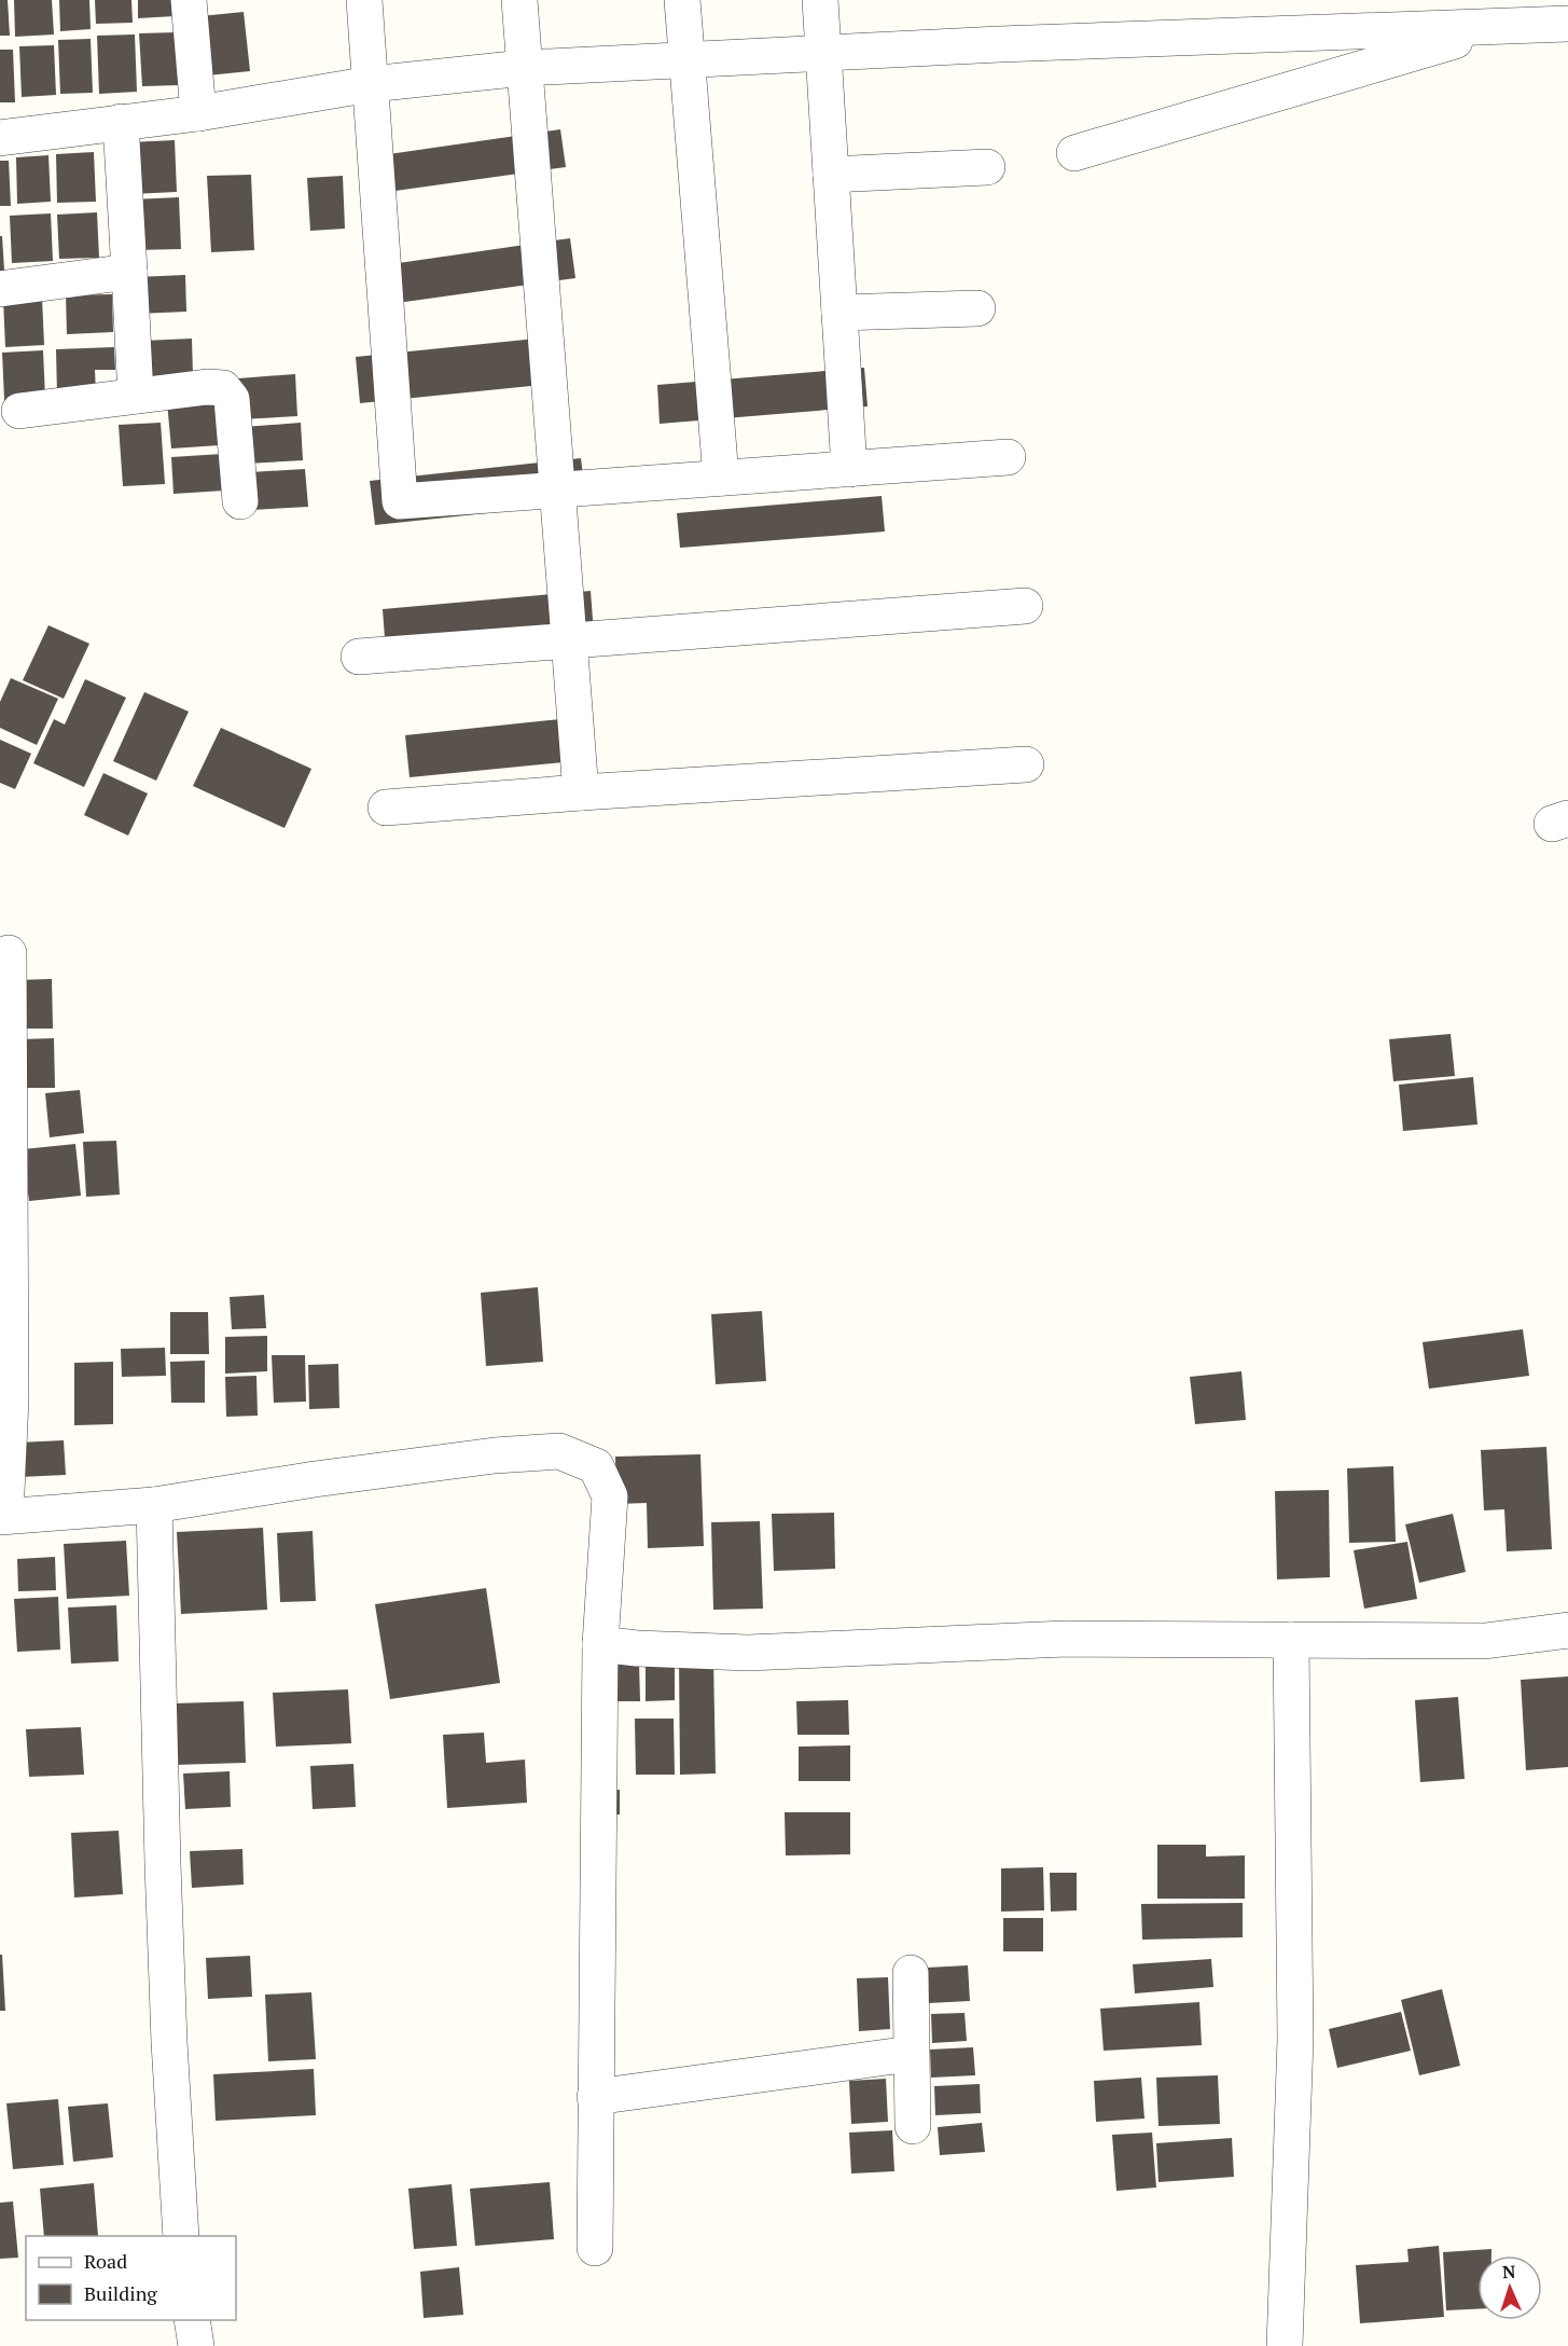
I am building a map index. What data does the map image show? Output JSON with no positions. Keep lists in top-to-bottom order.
{
  "legend": ["Road", "Building"],
  "north": "top"
}
